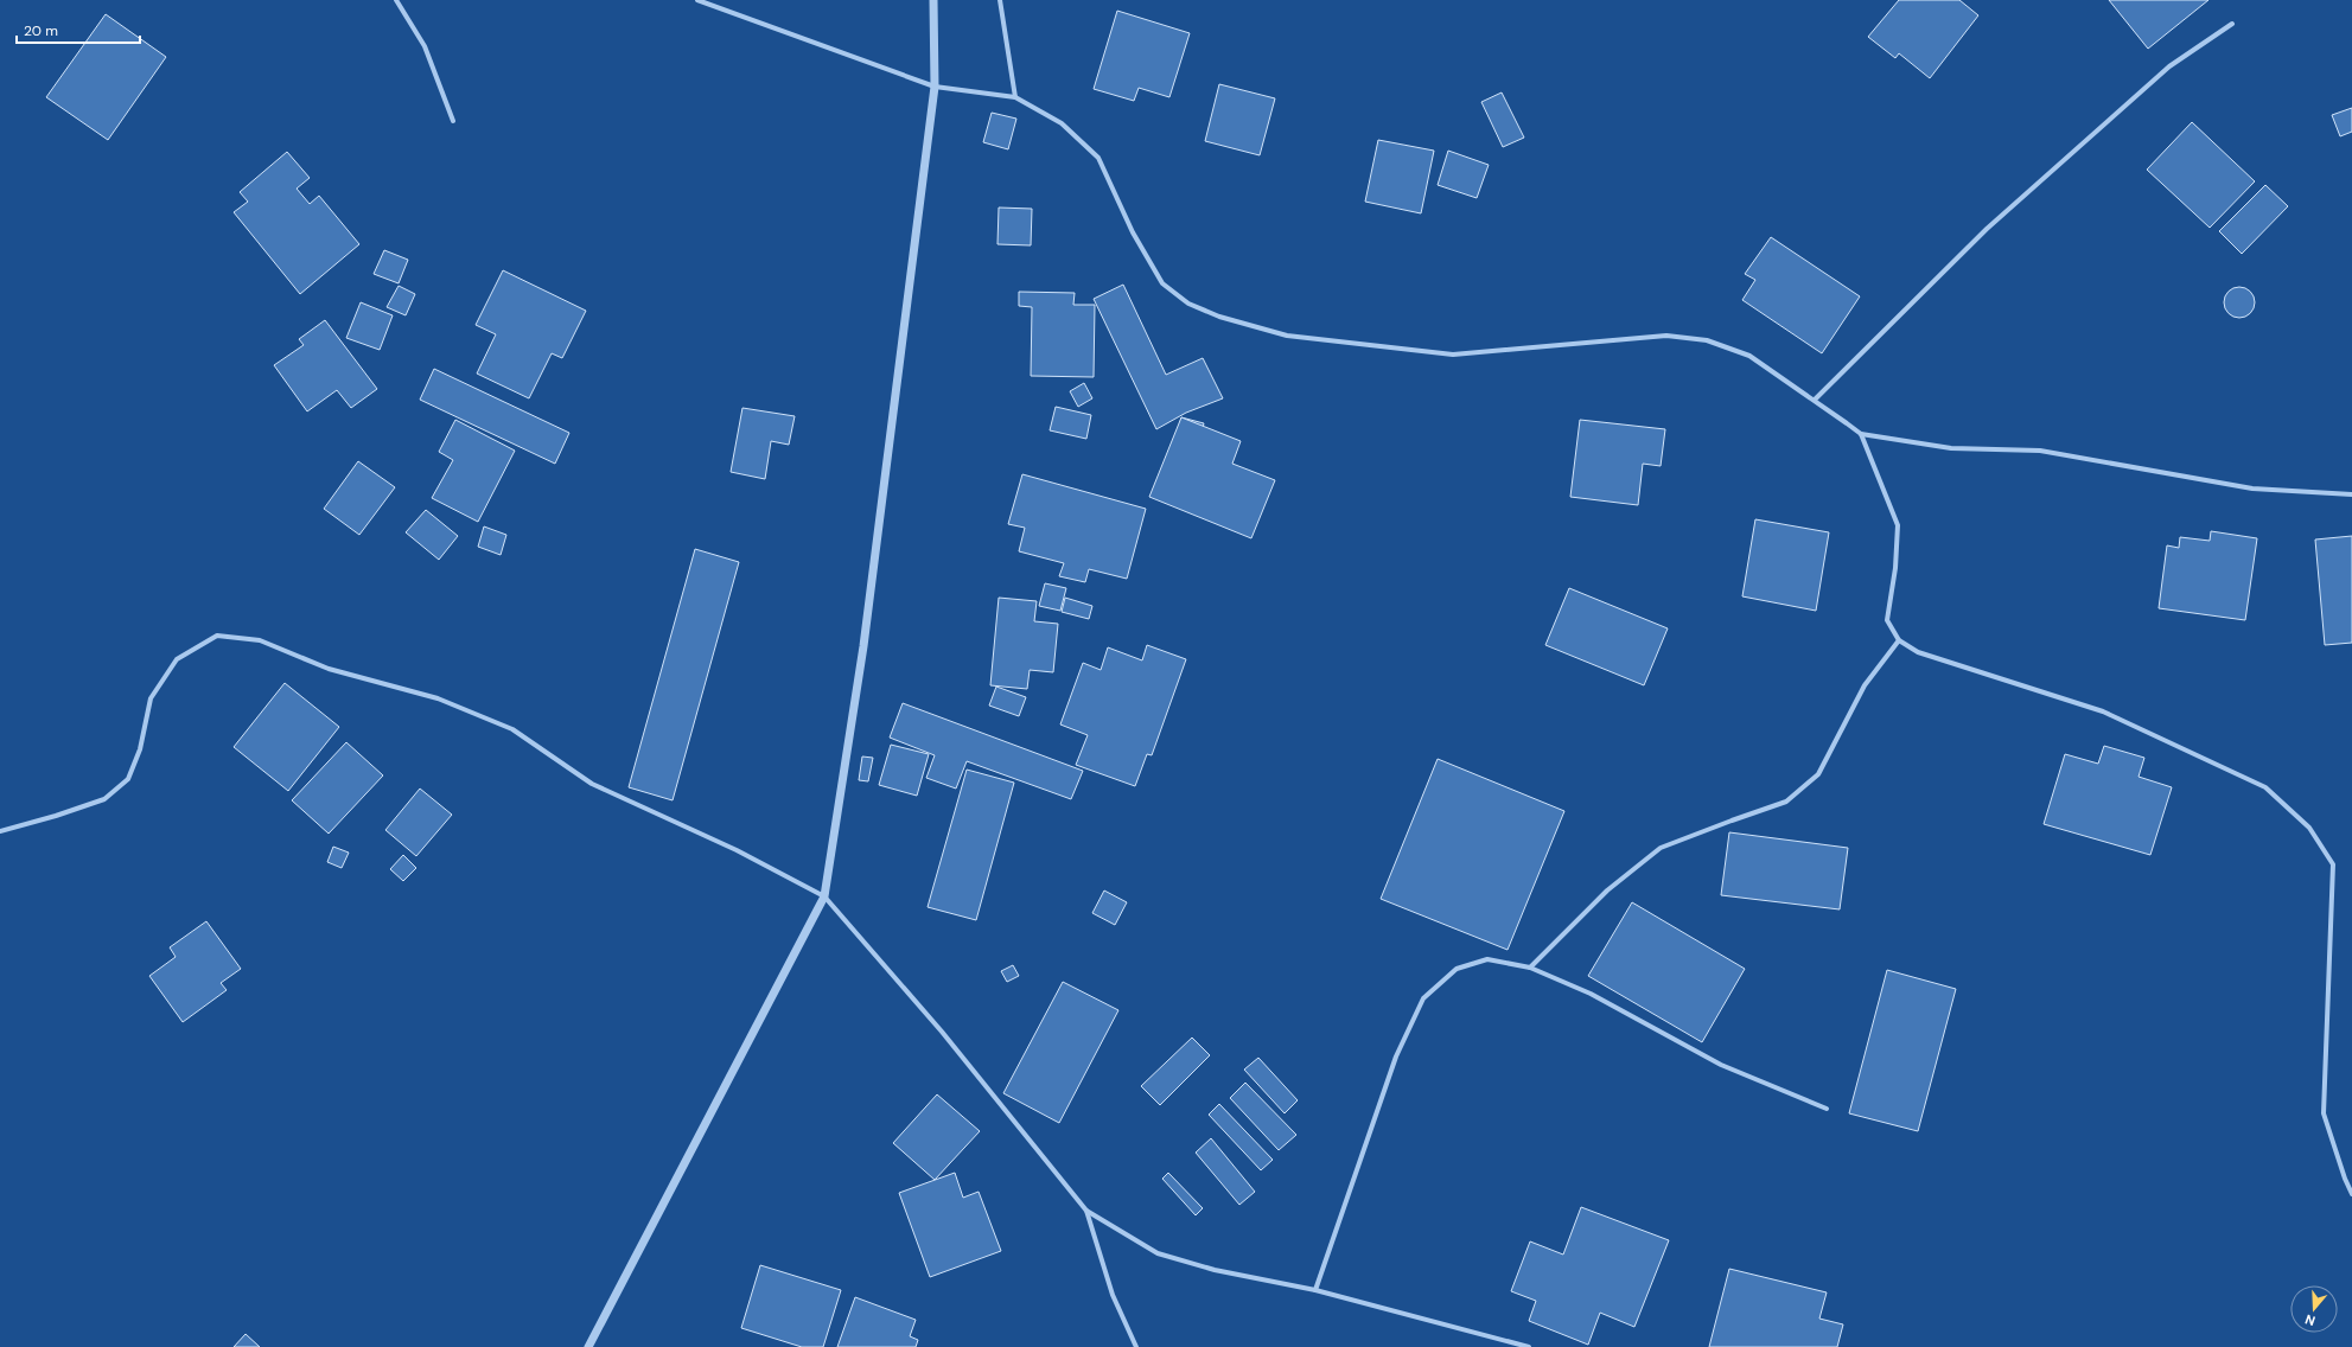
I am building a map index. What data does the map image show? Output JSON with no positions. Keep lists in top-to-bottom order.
{
  "scale_bar": "20 m",
  "north": "bottom"
}
